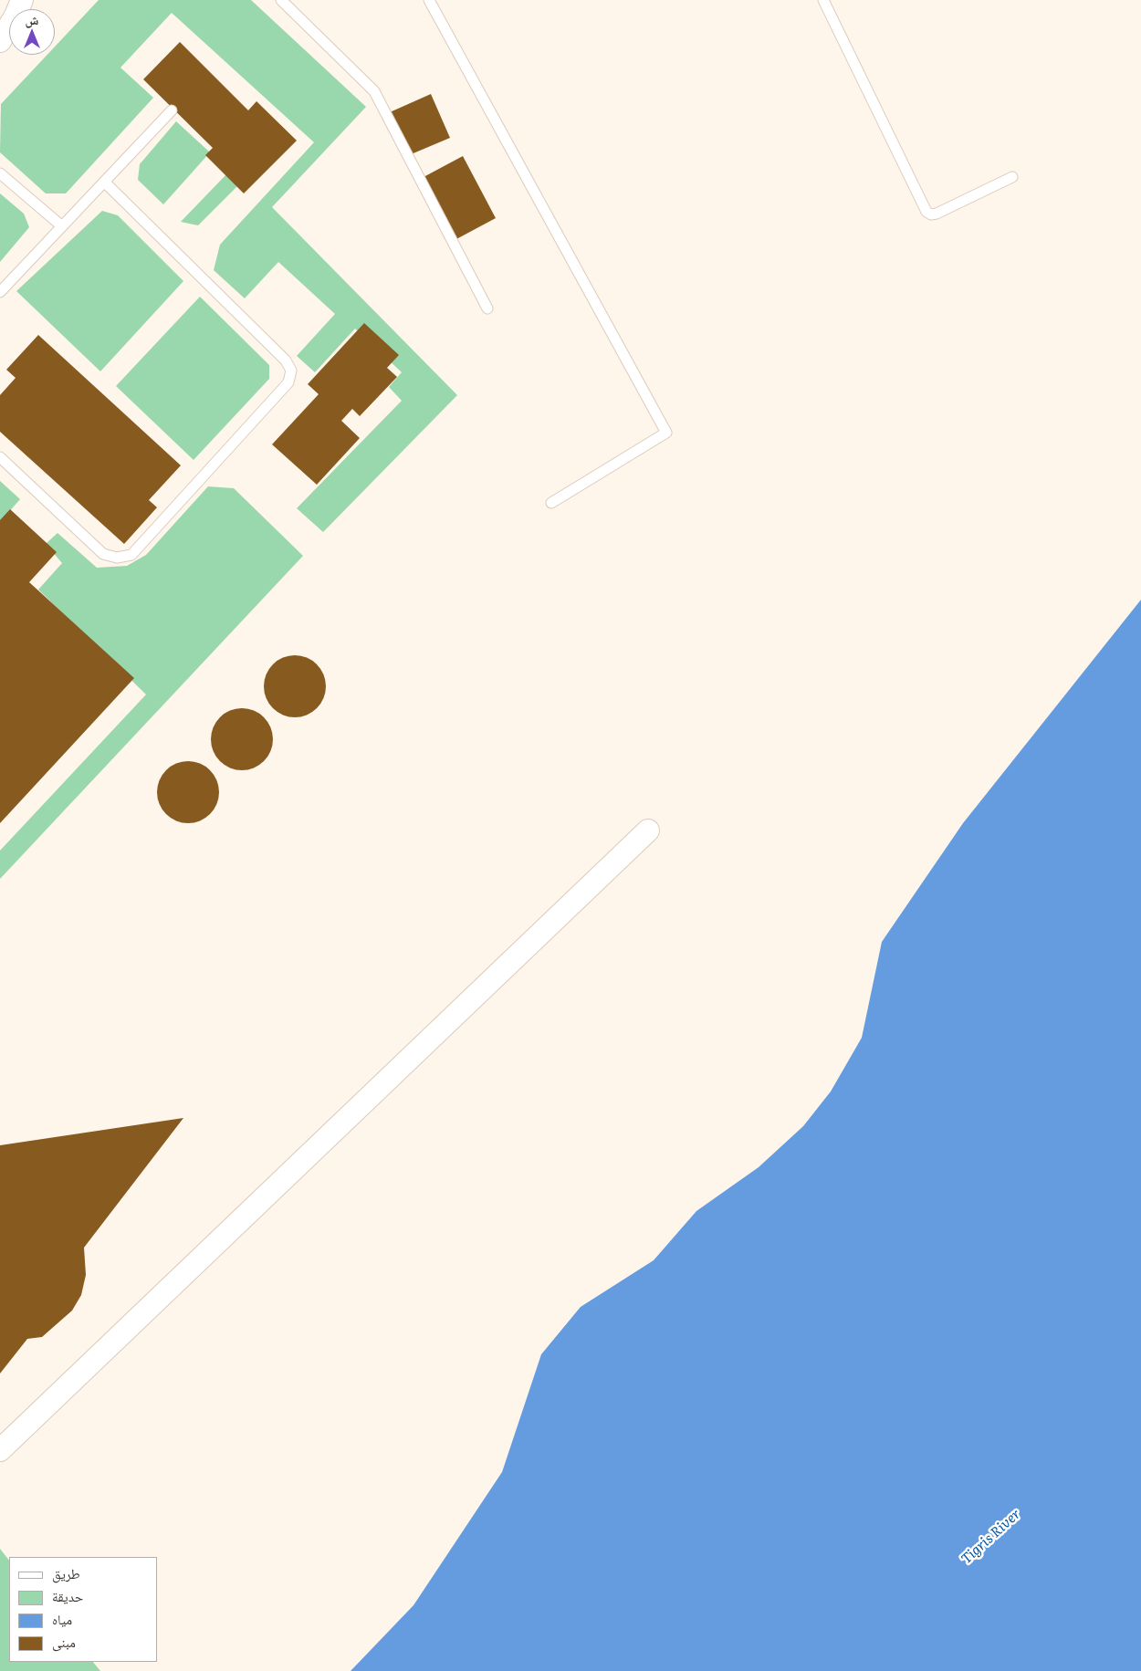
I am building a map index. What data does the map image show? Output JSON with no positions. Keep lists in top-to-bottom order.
{
  "water": ["Tigris River"],
  "legend": [
    "طريق",
    "حديقة",
    "مياه",
    "مبنى"
  ],
  "north": "top"
}
